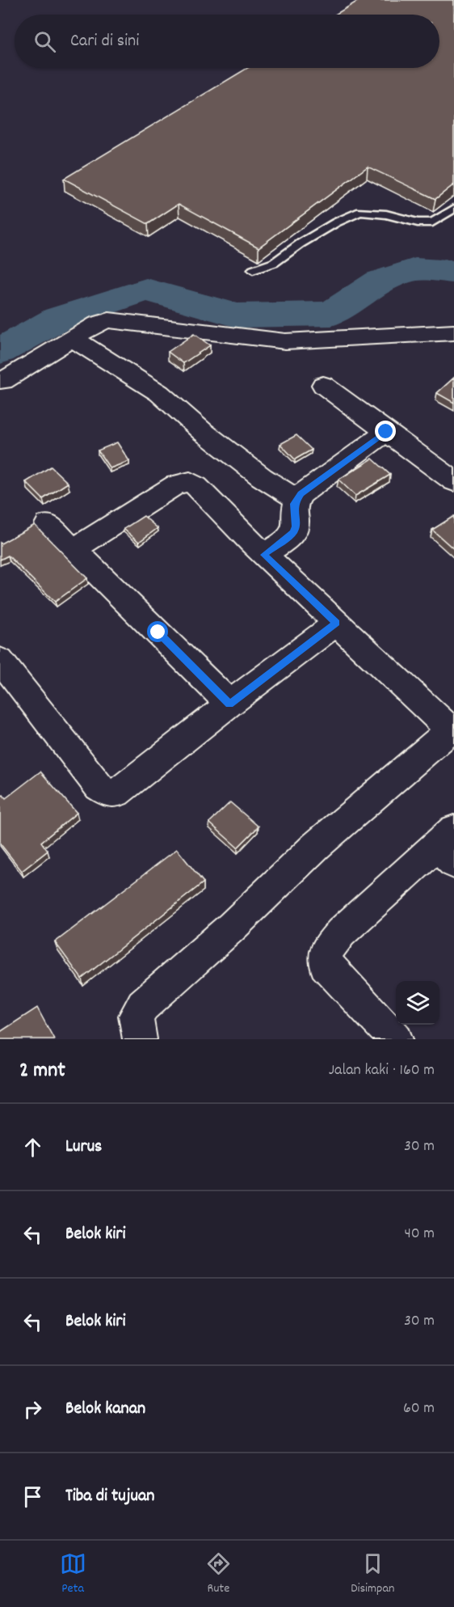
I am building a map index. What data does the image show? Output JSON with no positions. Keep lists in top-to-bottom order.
{
  "page": {
    "search": "Cari di sini",
    "heading": ["2 mnt", "Jalan kaki · 160 m"],
    "list": [
      ["Lurus", "30 m"],
      ["Belok kiri", "40 m"],
      ["Belok kiri", "30 m"],
      ["Belok kanan", "60 m"],
      "Tiba di tujuan"
    ],
    "nav": ["Peta", "Rute", "Disimpan"]
  }
}
